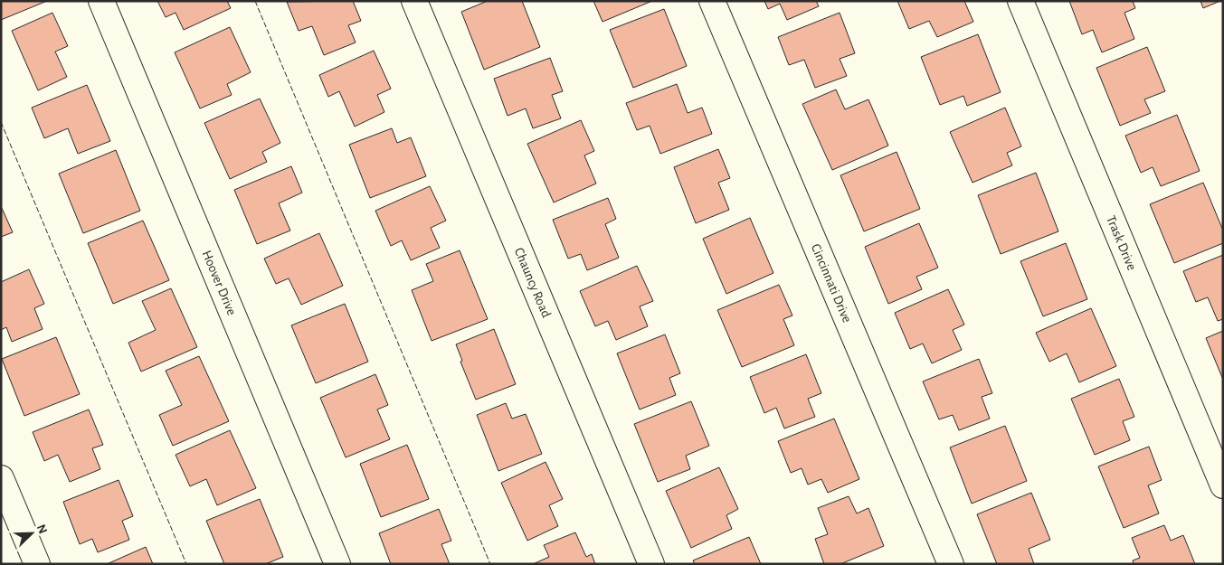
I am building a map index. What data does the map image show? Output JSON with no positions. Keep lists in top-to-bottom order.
{
  "streets": {
    "street": [
      "Trask Drive",
      "Hoover Drive",
      "Cincinnati Drive",
      "Chauncy Road"
    ]
  },
  "north": "top right"
}
